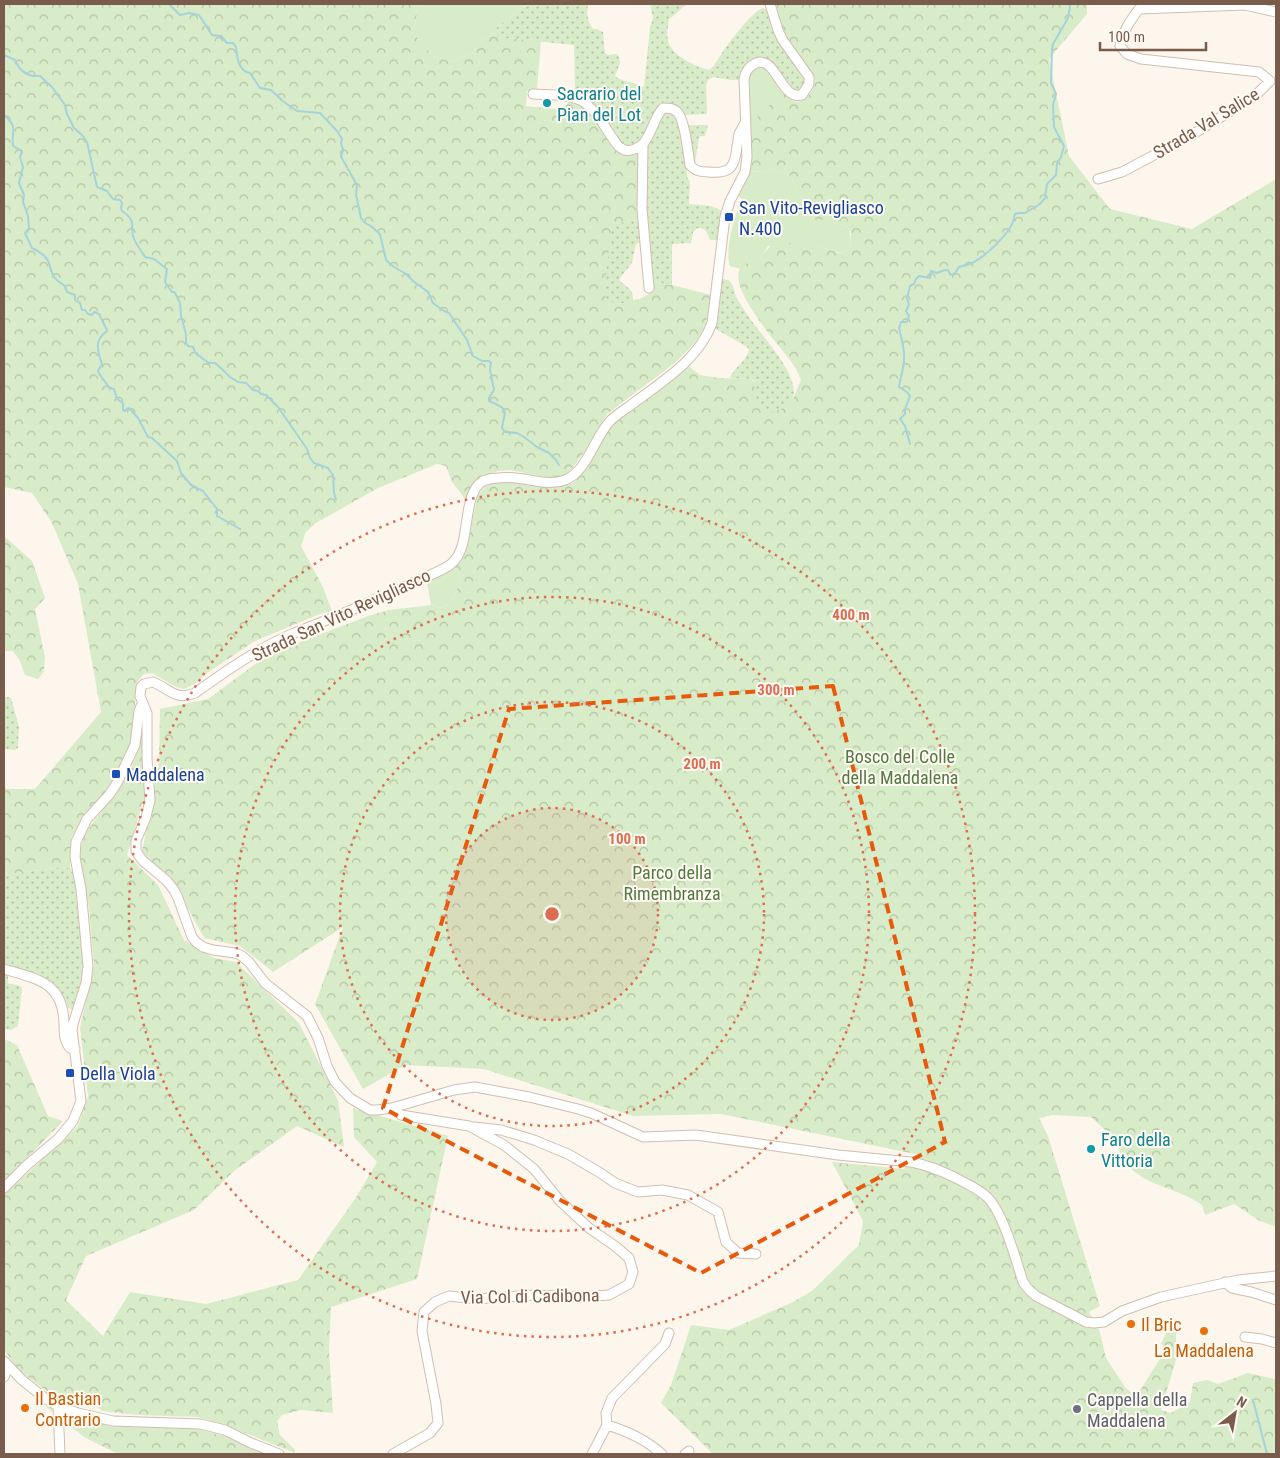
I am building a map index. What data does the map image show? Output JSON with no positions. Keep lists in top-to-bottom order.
{
  "streets": {
    "street": ["Strada Val Salice", "Strada San Vito Revigliasco", "Via Col di Cadibona"]
  },
  "parks": ["Bosco del Colle della Maddalena", "Parco della Rimembranza"],
  "places": {
    "other": [
      "Sacrario del Pian del Lot",
      "Faro della Vittoria",
      "Il Bric",
      "La Maddalena",
      "Il Bastian Contrario",
      "Cappella della Maddalena"
    ],
    "transit": ["San Vito-Revigliasco N.400", "Maddalena", "Della Viola"]
  },
  "scale_bar": "100 m",
  "north": "top right",
  "rings": [
    "400 m",
    "300 m",
    "200 m",
    "100 m"
  ]
}
